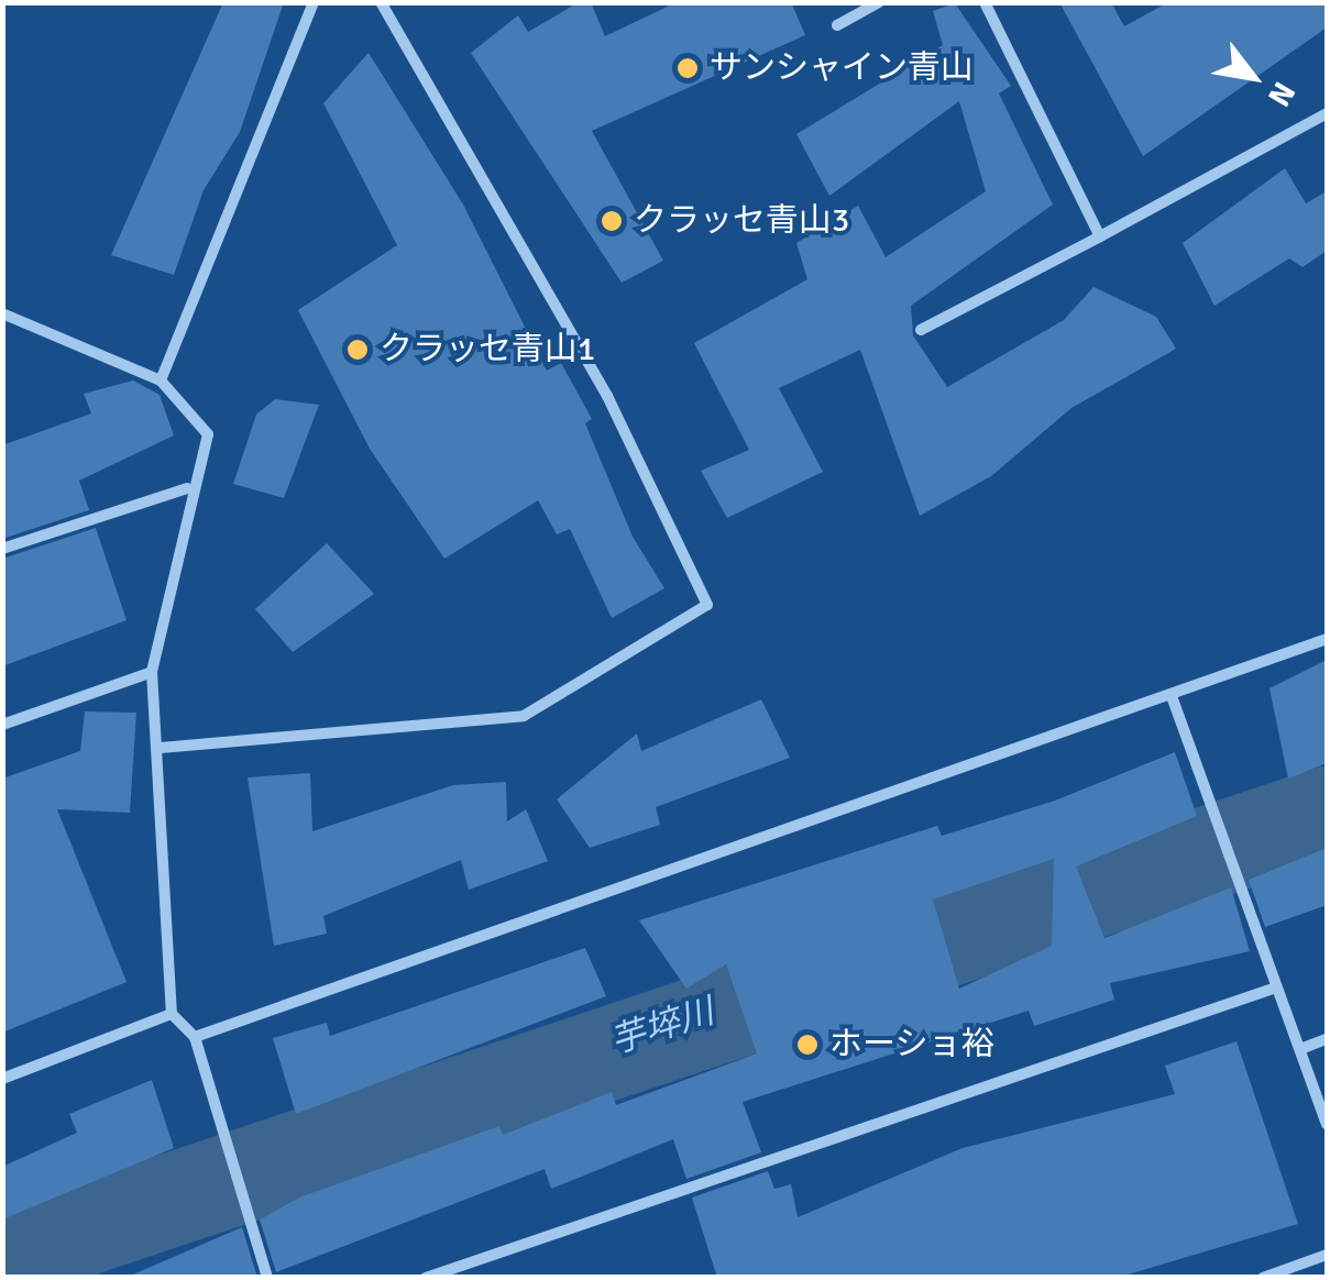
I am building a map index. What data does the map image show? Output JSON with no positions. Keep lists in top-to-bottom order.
{
  "water": ["芋埣川"],
  "places": [
    "サンシャイン青山",
    "クラッセ青山3",
    "クラッセ青山1",
    "ホーショ裕"
  ],
  "north": "bottom right"
}
